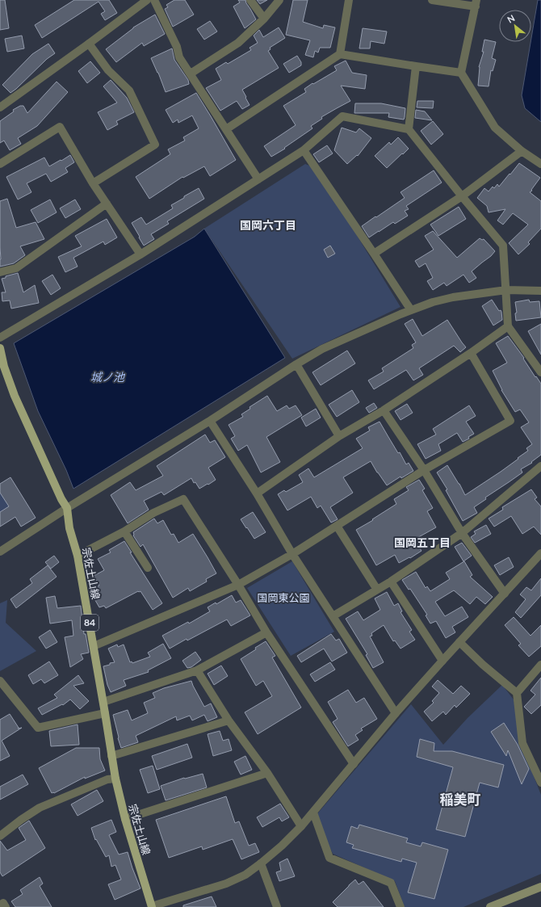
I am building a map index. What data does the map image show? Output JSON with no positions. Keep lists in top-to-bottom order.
{
  "streets": {
    "main road": ["宗佐土山線", "84"]
  },
  "districts": ["国岡六丁目", "国岡五丁目", "稲美町"],
  "water": ["城ノ池"],
  "parks": ["国岡東公園"],
  "north": "top left"
}
